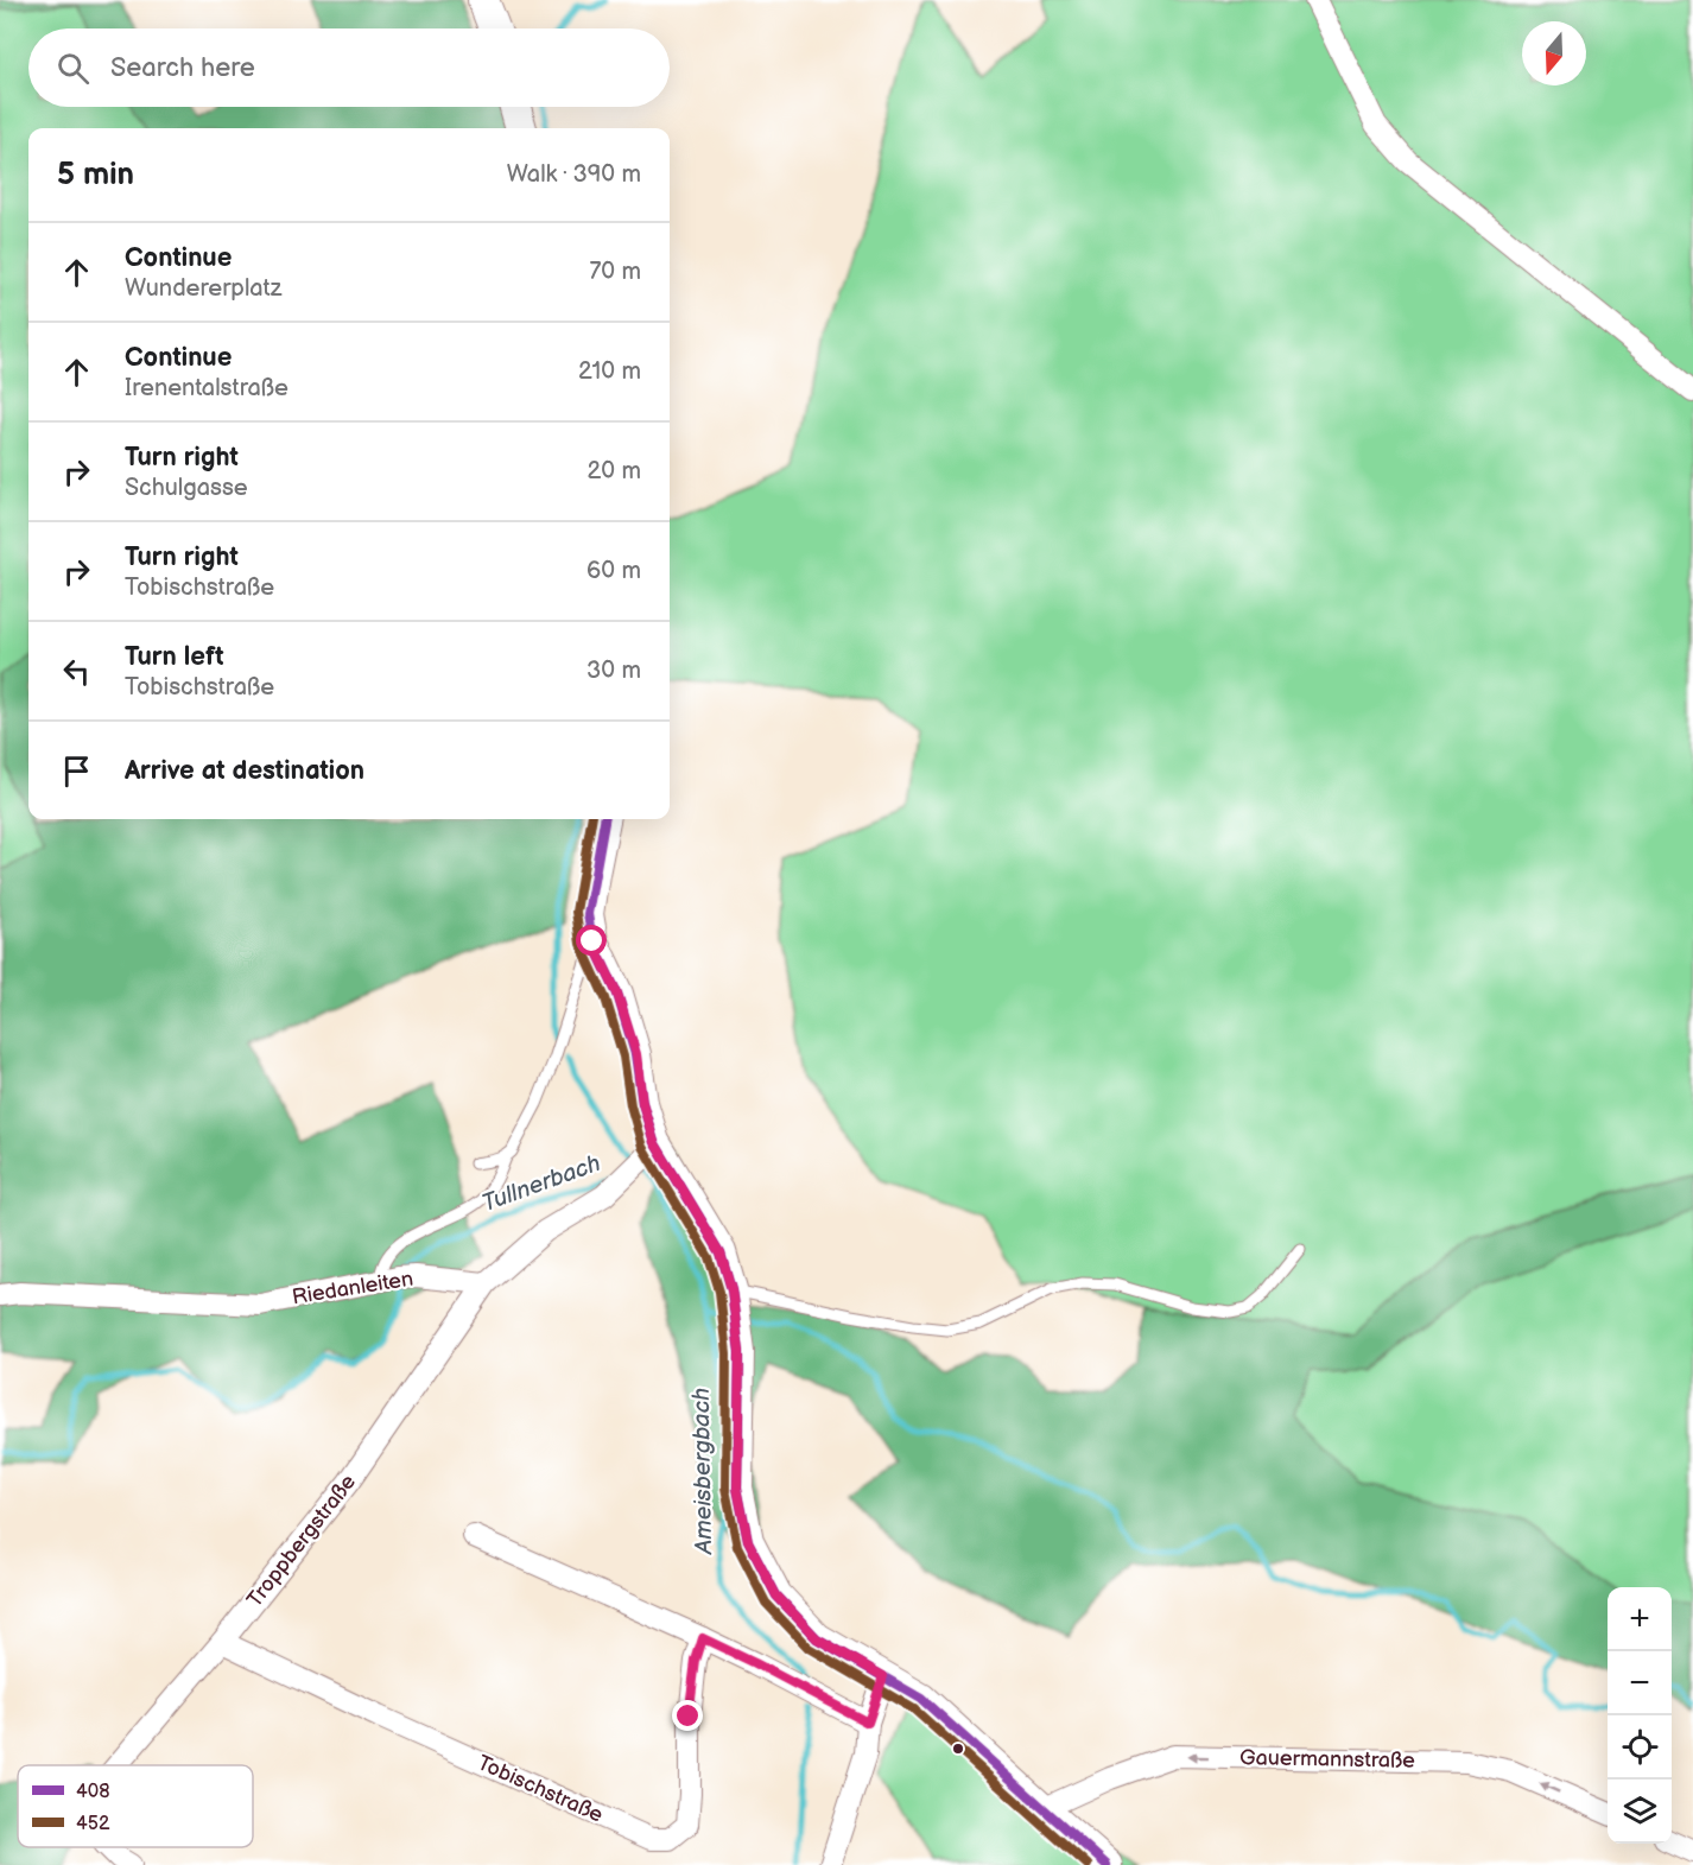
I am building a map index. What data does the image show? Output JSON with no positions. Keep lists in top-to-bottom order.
{
  "streets": {
    "street": [
      "Riedanleiten",
      "Troppbergstraße",
      "Gauermannstraße",
      "Tobischstraße"
    ]
  },
  "crossings": [
    ["Riedanleiten", "Troppbergstraße"],
    ["Troppbergstraße", "Tobischstraße"]
  ],
  "one_way": ["Gauermannstraße"],
  "water": ["Tullnerbach", "Ameisbergbach"],
  "lines": ["transit line 408", "transit line 452"],
  "legend": ["408", "452"],
  "north": "bottom",
  "page": {
    "search": "Search here",
    "heading": ["5 min", "Walk · 390 m"],
    "list": [
      ["Continue", "Wundererplatz", "70 m"],
      ["Continue", "Irenentalstraße", "210 m"],
      ["Turn right", "Schulgasse", "20 m"],
      ["Turn right", "Tobischstraße", "60 m"],
      ["Turn left", "Tobischstraße", "30 m"],
      "Arrive at destination"
    ],
    "map_buttons": ["+", "−"]
  }
}
